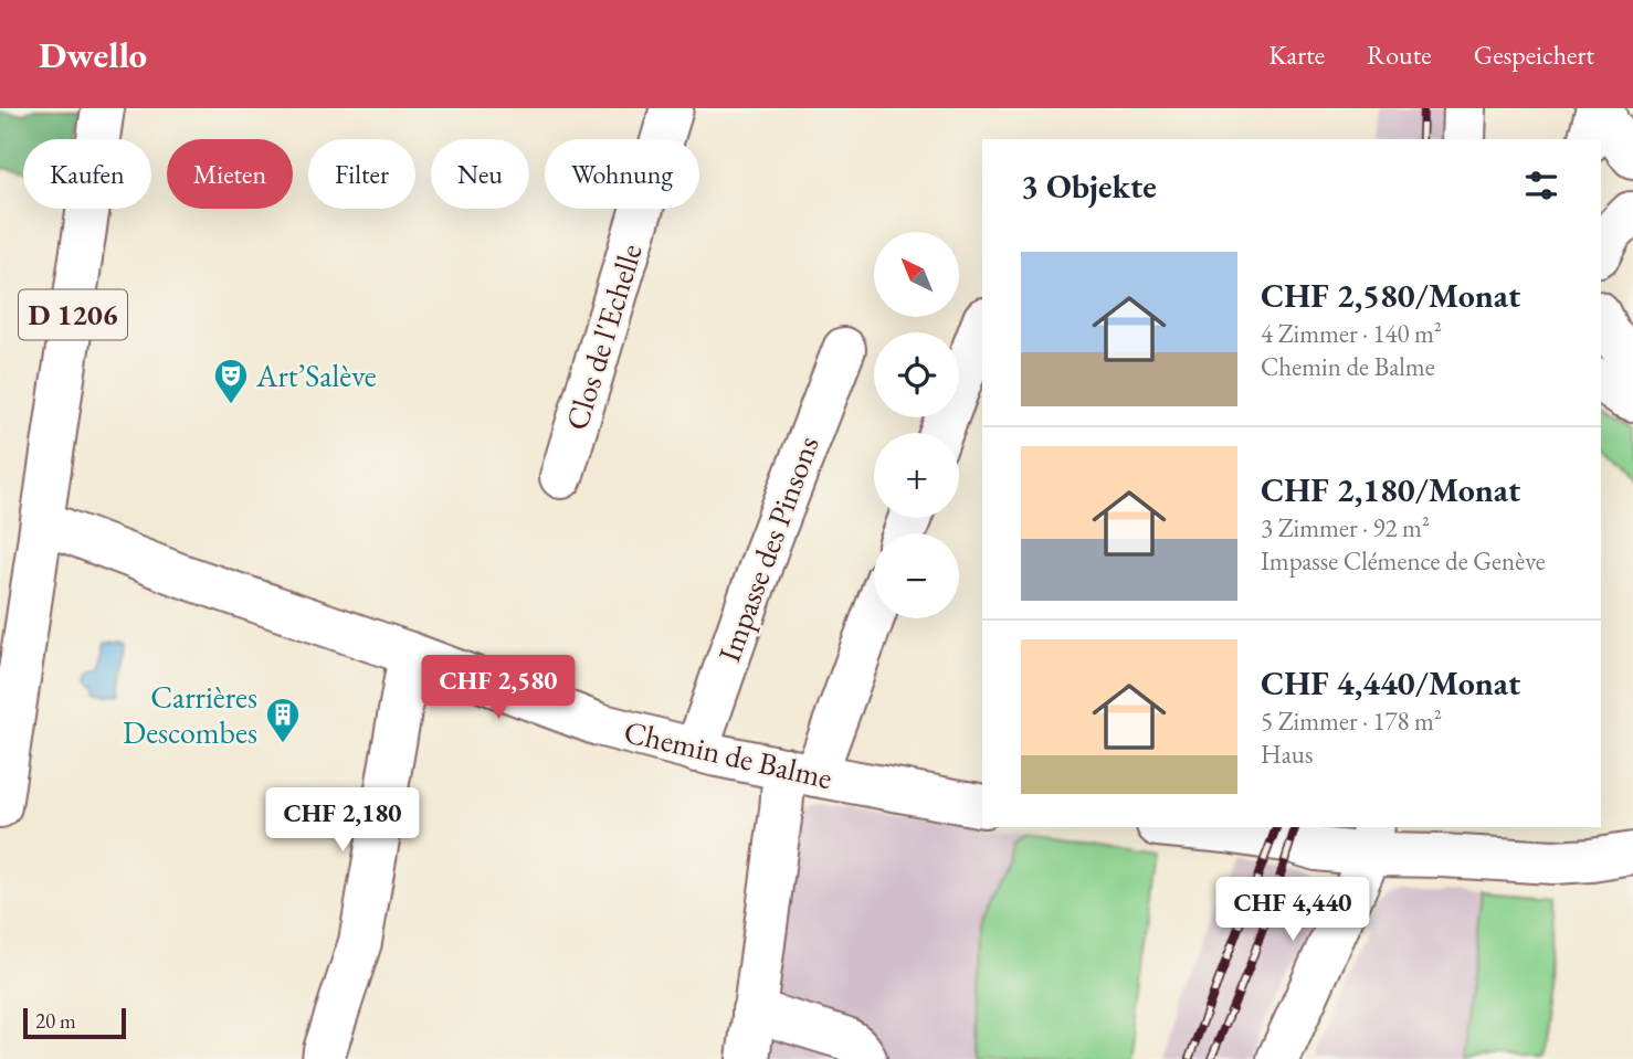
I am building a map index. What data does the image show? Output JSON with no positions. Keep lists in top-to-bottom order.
{
  "streets": {
    "main road": [
      "D 1206",
      "Clos de l'Echelle",
      "Impasse des Pinsons",
      "Chemin de Balme"
    ]
  },
  "crossings": [
    ["D 1206", "Chemin de Balme"],
    ["Impasse des Pinsons", "Chemin de Balme"]
  ],
  "places": {
    "theatre": ["Art’Salève"],
    "building": ["Carrières Descombes"]
  },
  "scale_bar": "20 m",
  "north": "top left",
  "page": {
    "header": "Dwello",
    "nav": ["Karte", "Route", "Gespeichert"],
    "chip": [
      "Kaufen",
      "Mieten",
      "Filter",
      "Neu",
      "Wohnung"
    ],
    "heading": "3 Objekte",
    "map_buttons": ["+", "−"],
    "list": [
      {
        "name": "CHF 2,580/Monat",
        "note": "4 Zimmer · 140 m² · Chemin de Balme"
      },
      {
        "name": "CHF 2,180/Monat",
        "note": "3 Zimmer · 92 m² · Impasse Clémence de Genève"
      },
      {
        "name": "CHF 4,440/Monat",
        "note": "5 Zimmer · 178 m² · Haus"
      }
    ],
    "price": ["CHF 2,580", "CHF 2,180", "CHF 4,440"],
    "scale": "20 m"
  }
}
